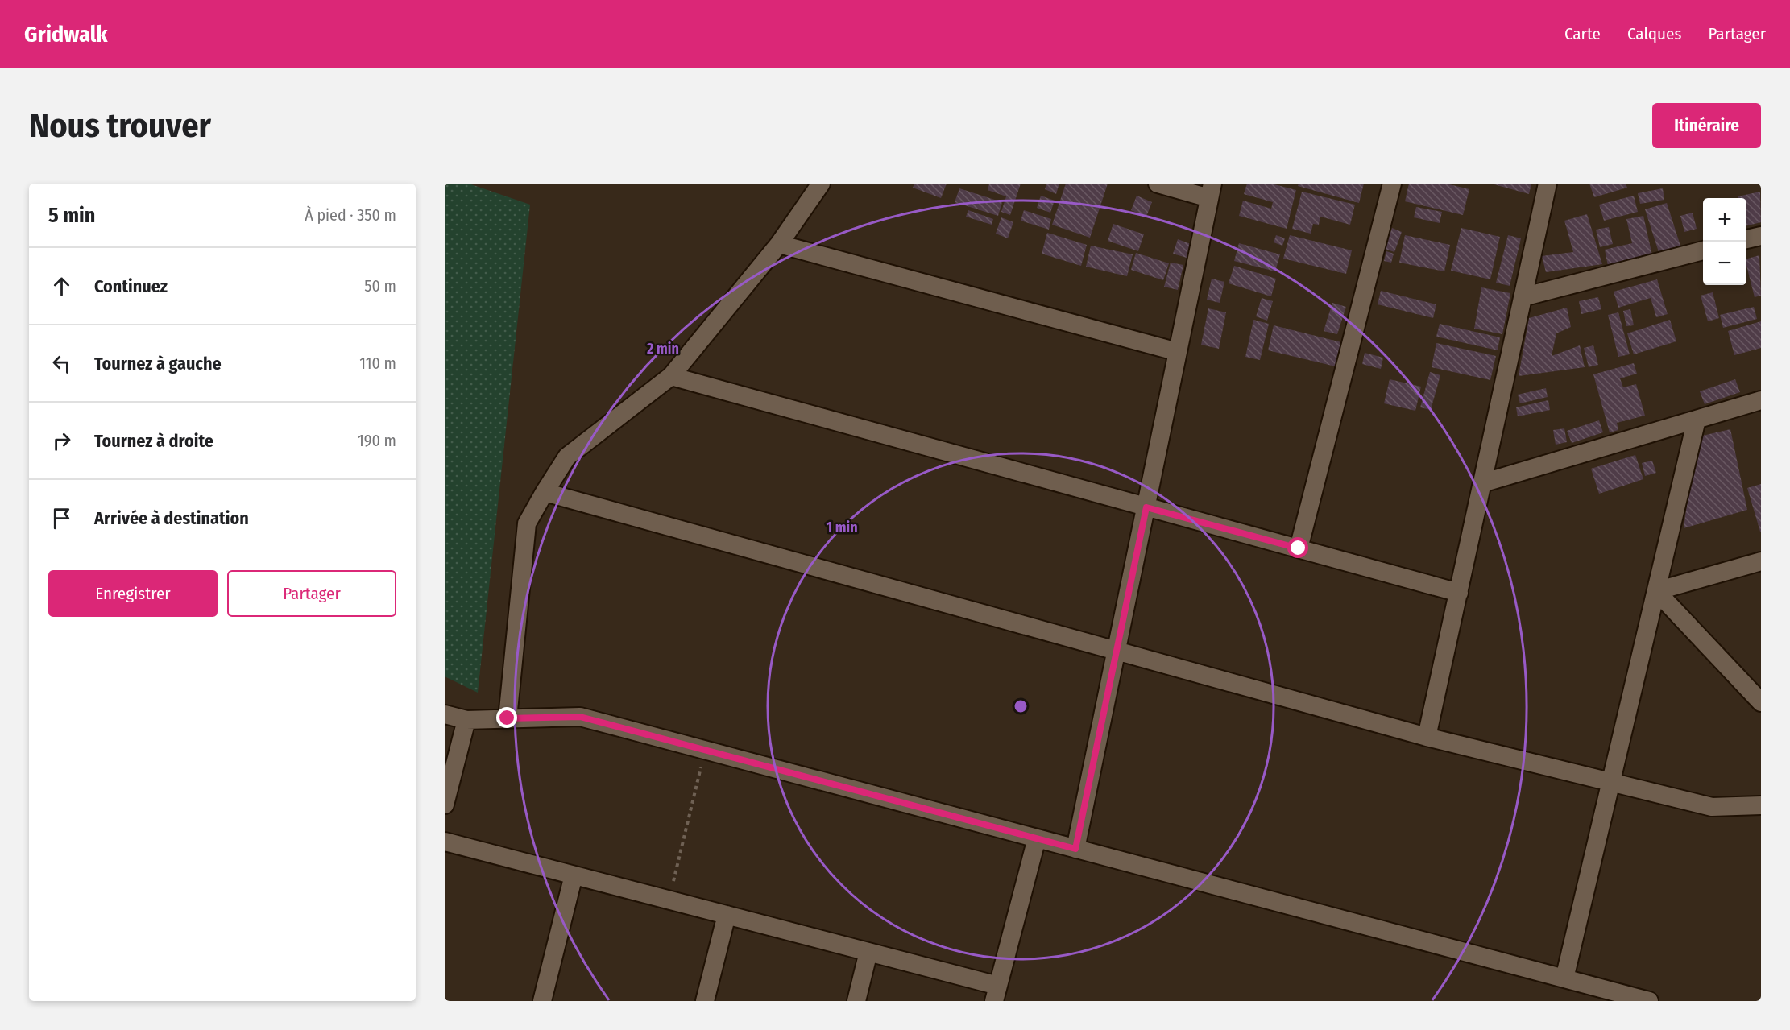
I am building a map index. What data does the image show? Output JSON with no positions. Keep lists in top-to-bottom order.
{
  "page": {
    "header": "Gridwalk",
    "nav": ["Carte", "Calques", "Partager"],
    "buttons": [
      "Itinéraire",
      ["Enregistrer", "Partager"]
    ],
    "title": "Nous trouver",
    "heading": ["5 min", "À pied · 350 m"],
    "map_buttons": ["+", "−"],
    "list": [
      ["Continuez", "50 m"],
      ["Tournez à gauche", "110 m"],
      ["Tournez à droite", "190 m"],
      "Arrivée à destination"
    ]
  },
  "rings": ["2 min", "1 min"]
}
